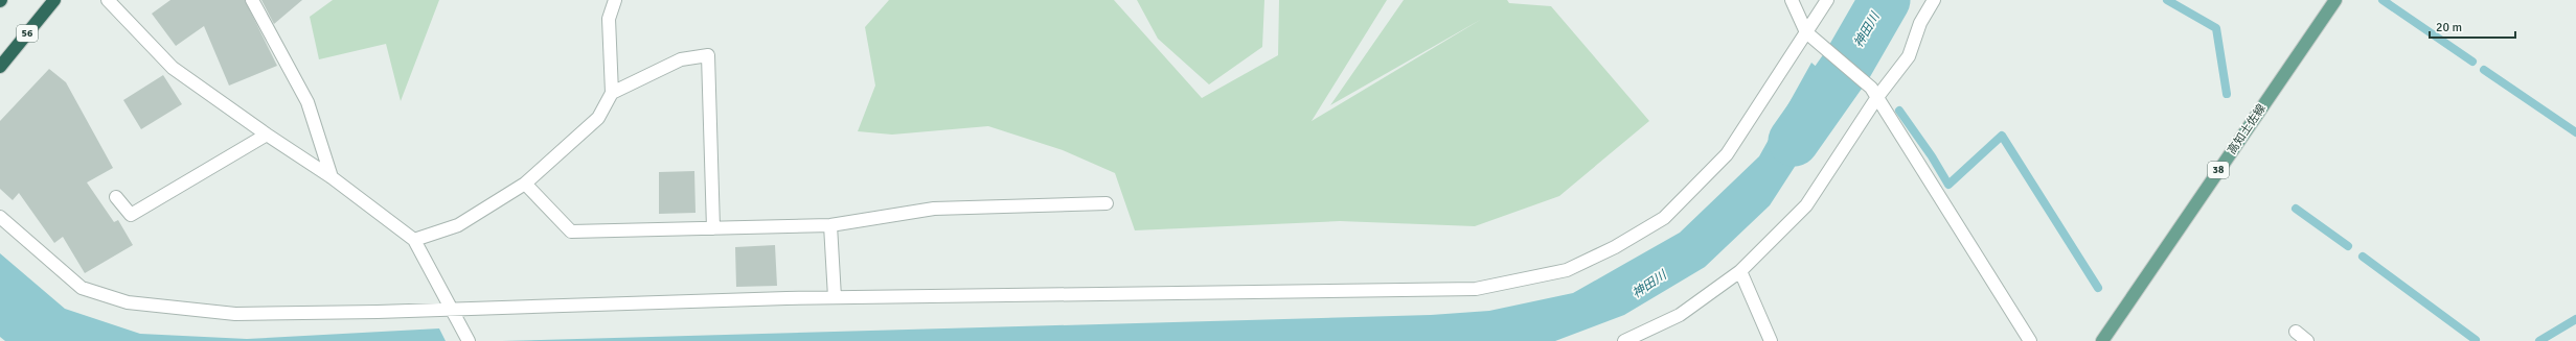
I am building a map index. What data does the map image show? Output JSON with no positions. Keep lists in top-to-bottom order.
{
  "streets": {
    "highway": ["56"],
    "main road": ["高知土佐線", "38"]
  },
  "water": ["神田川"],
  "scale_bar": "20 m"
}
